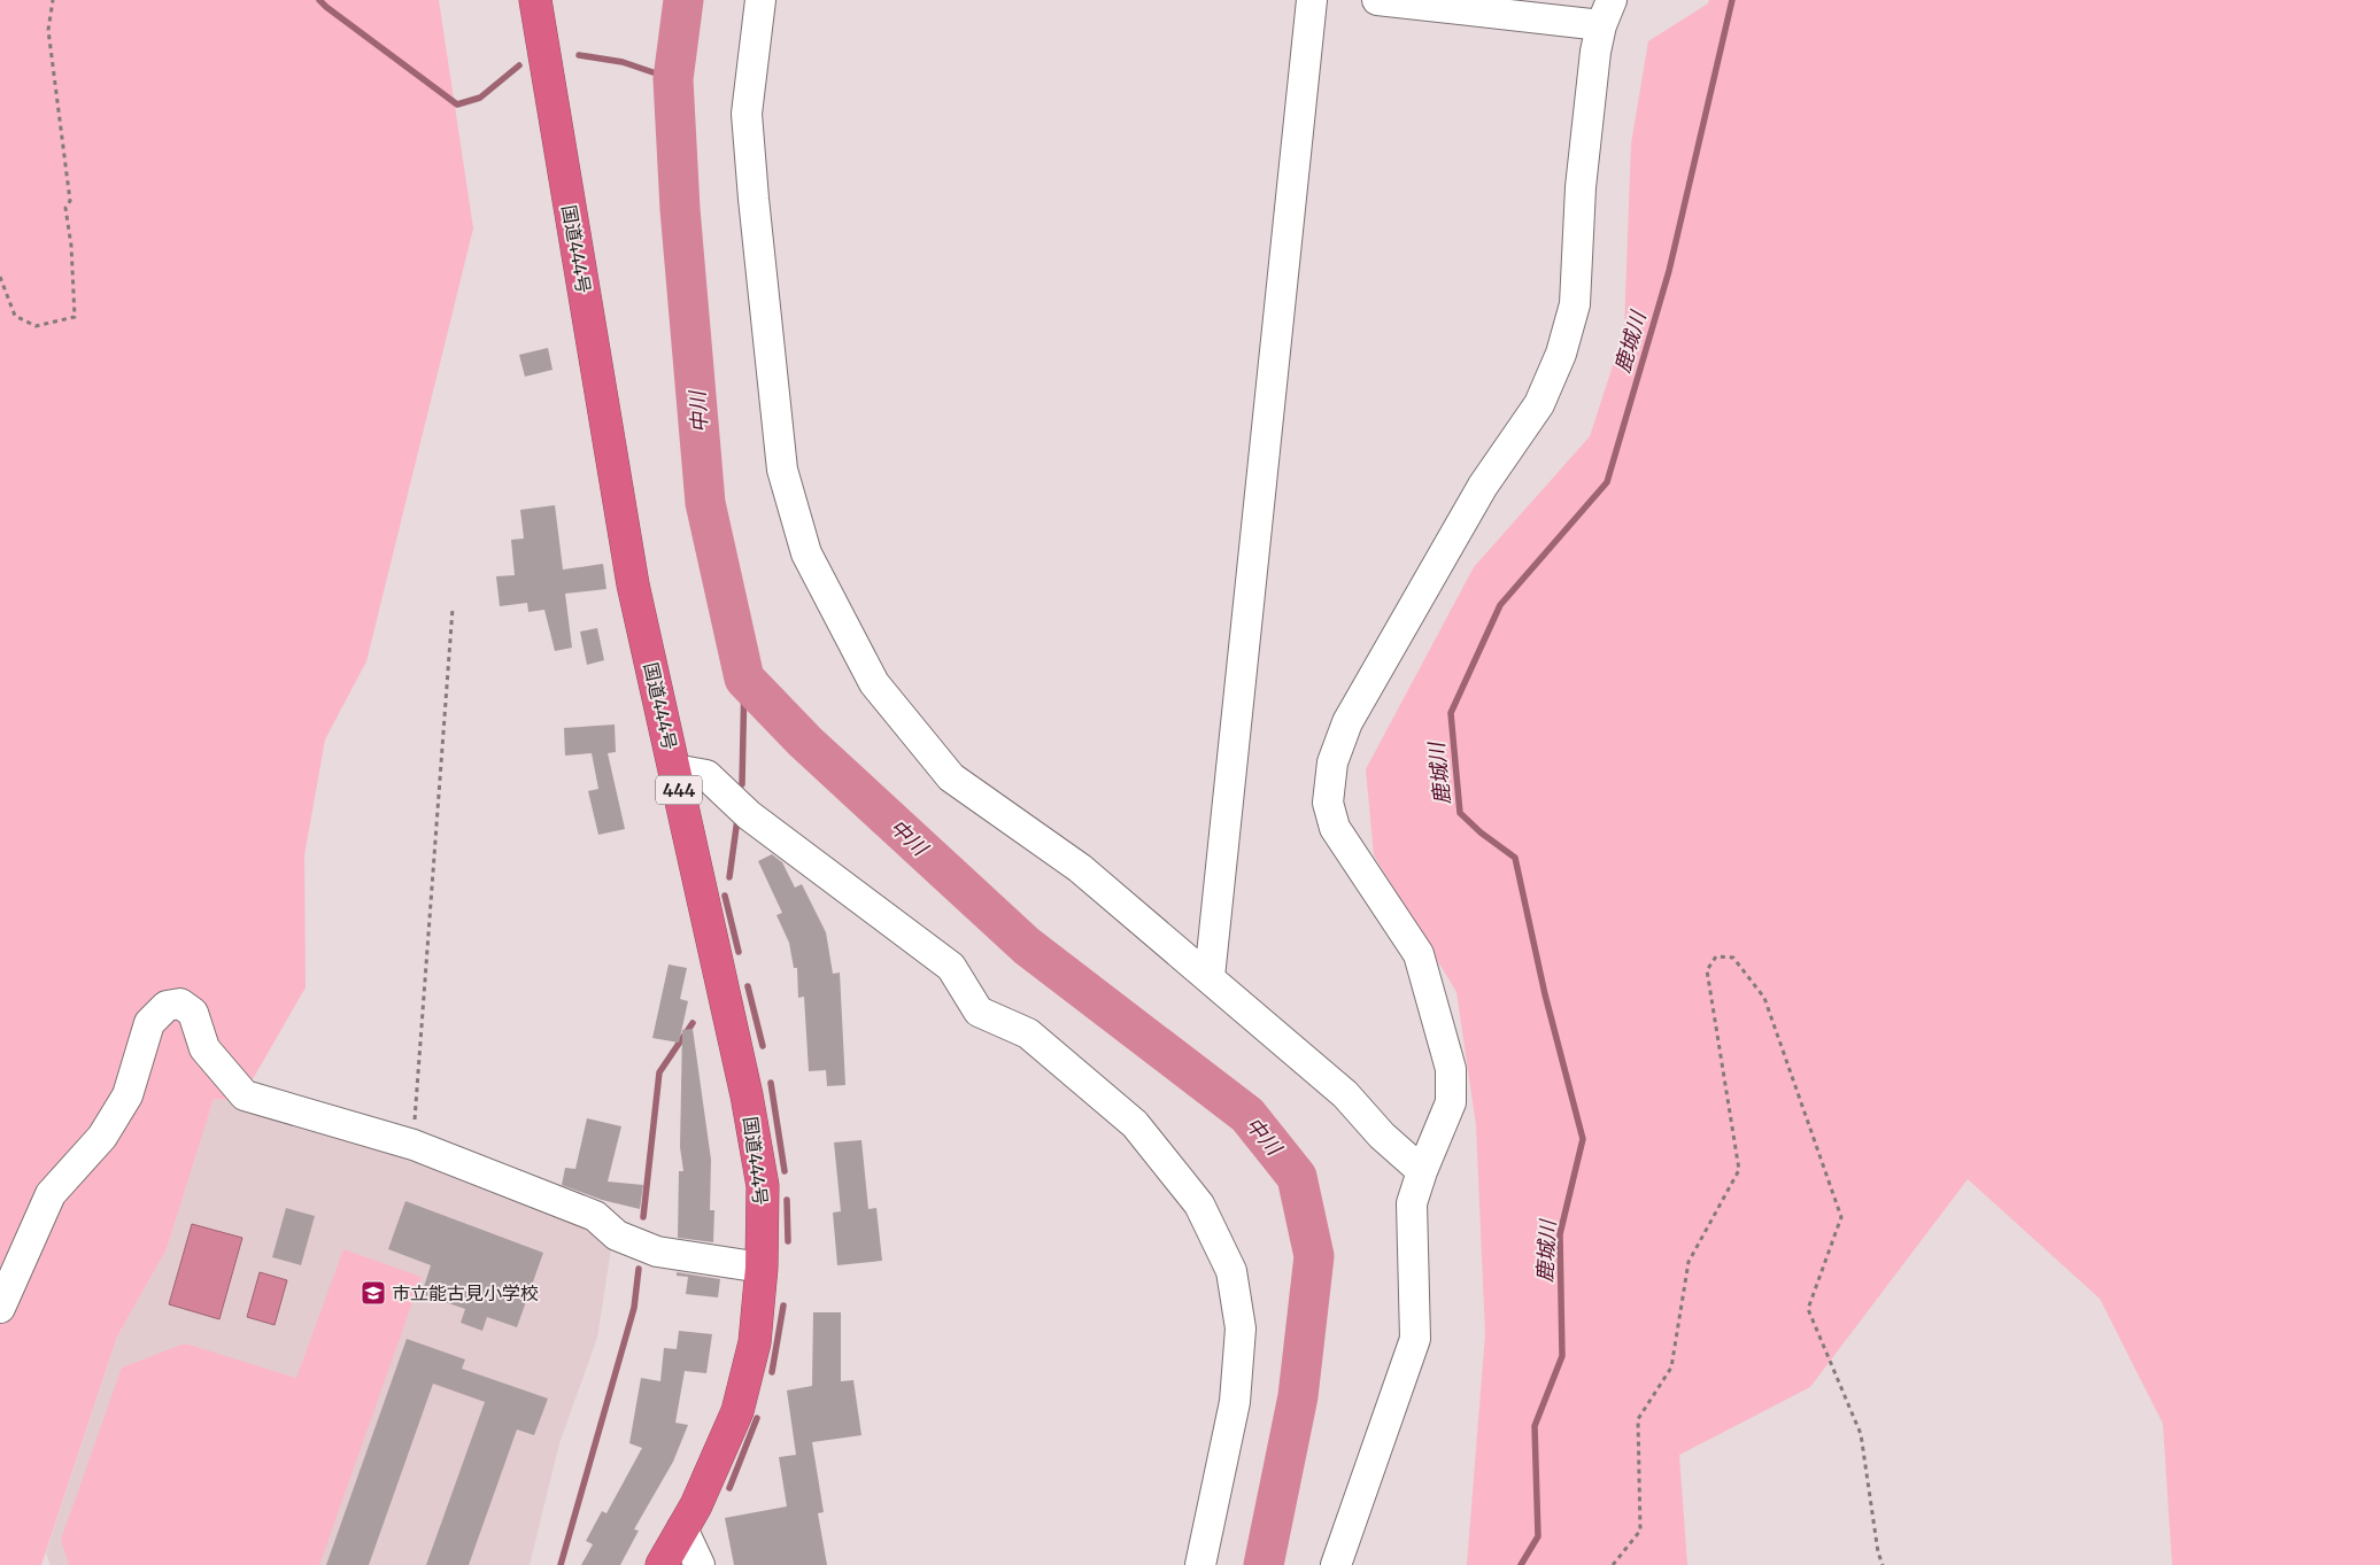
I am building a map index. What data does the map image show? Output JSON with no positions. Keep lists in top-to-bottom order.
{
  "streets": {
    "highway": ["国道444号", "444"]
  },
  "water": ["鹿城川", "中川"],
  "places": {
    "school or university": ["市立能古見小学校"]
  }
}
